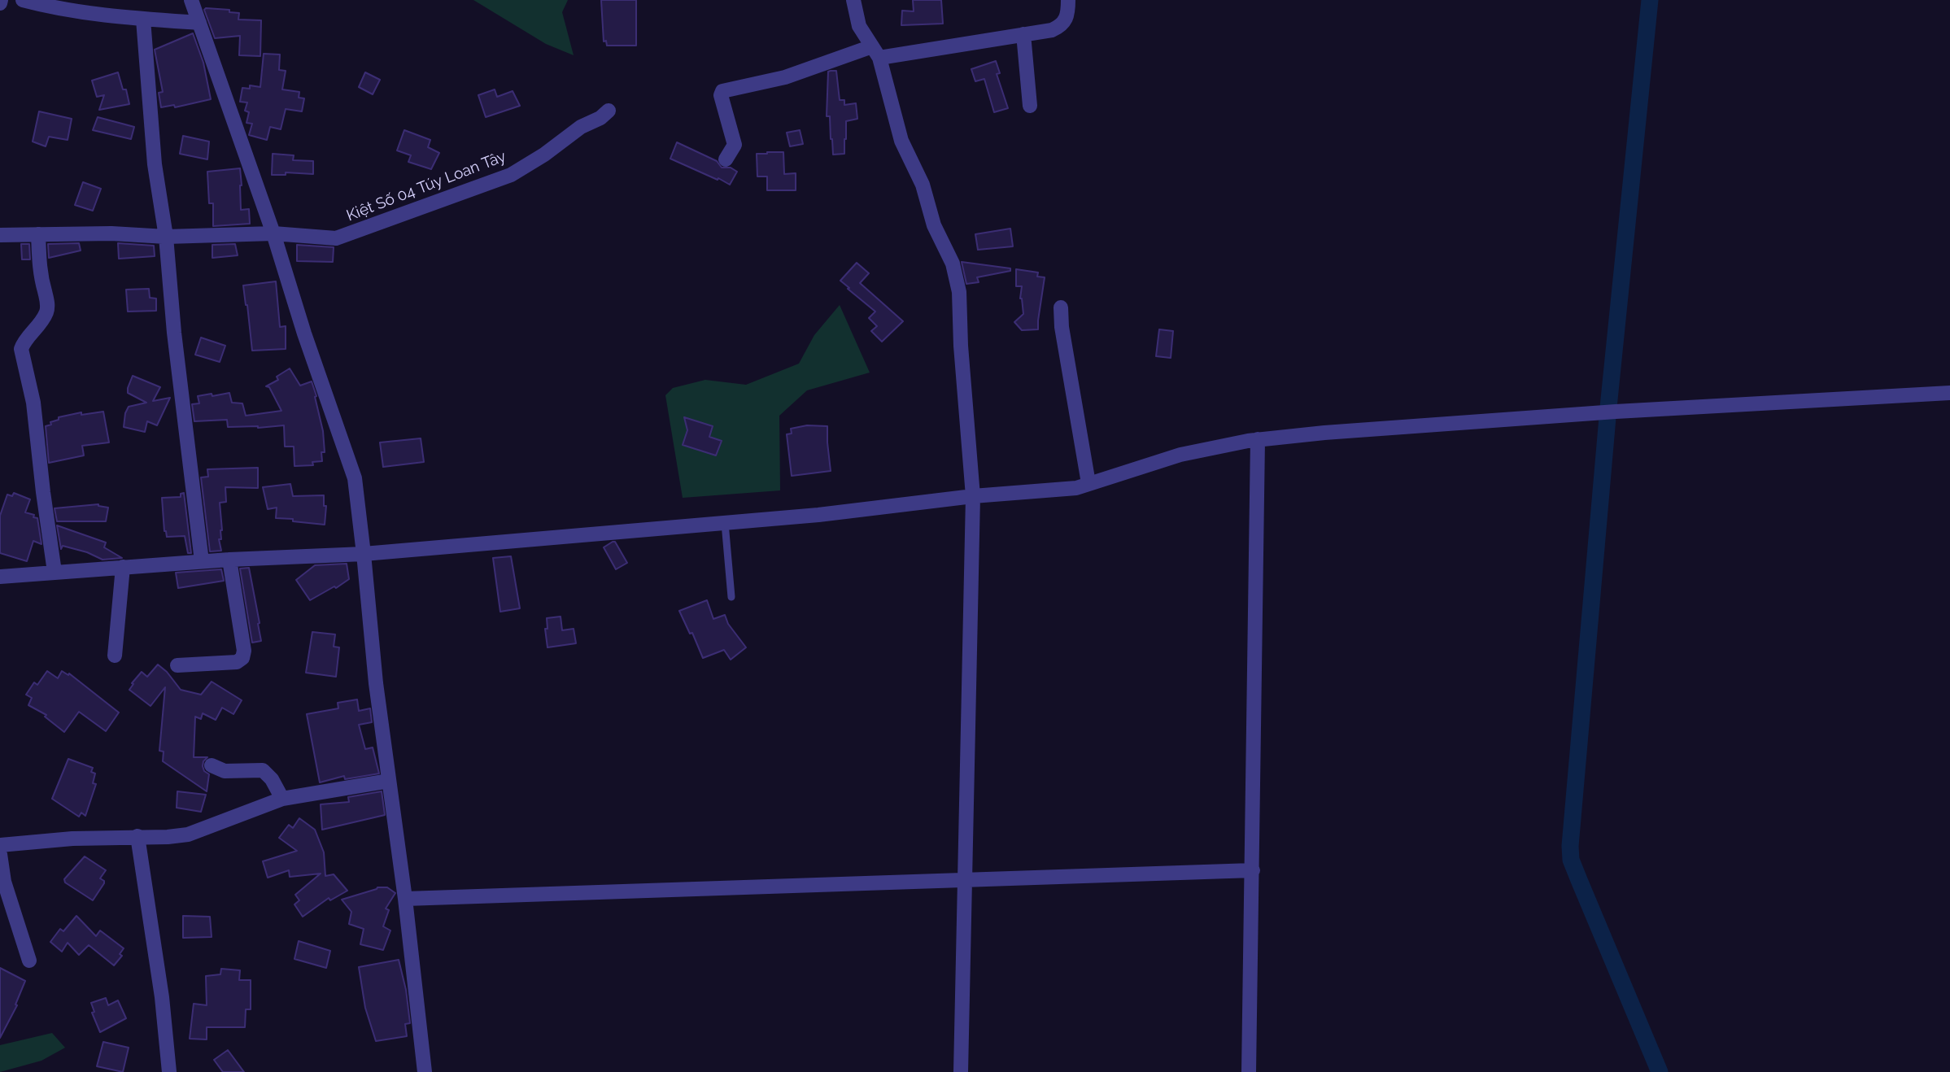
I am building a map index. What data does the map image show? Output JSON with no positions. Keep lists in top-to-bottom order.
{
  "streets": {
    "street": ["Kiệt Số 04 Túy Loan Tây"]
  }
}
